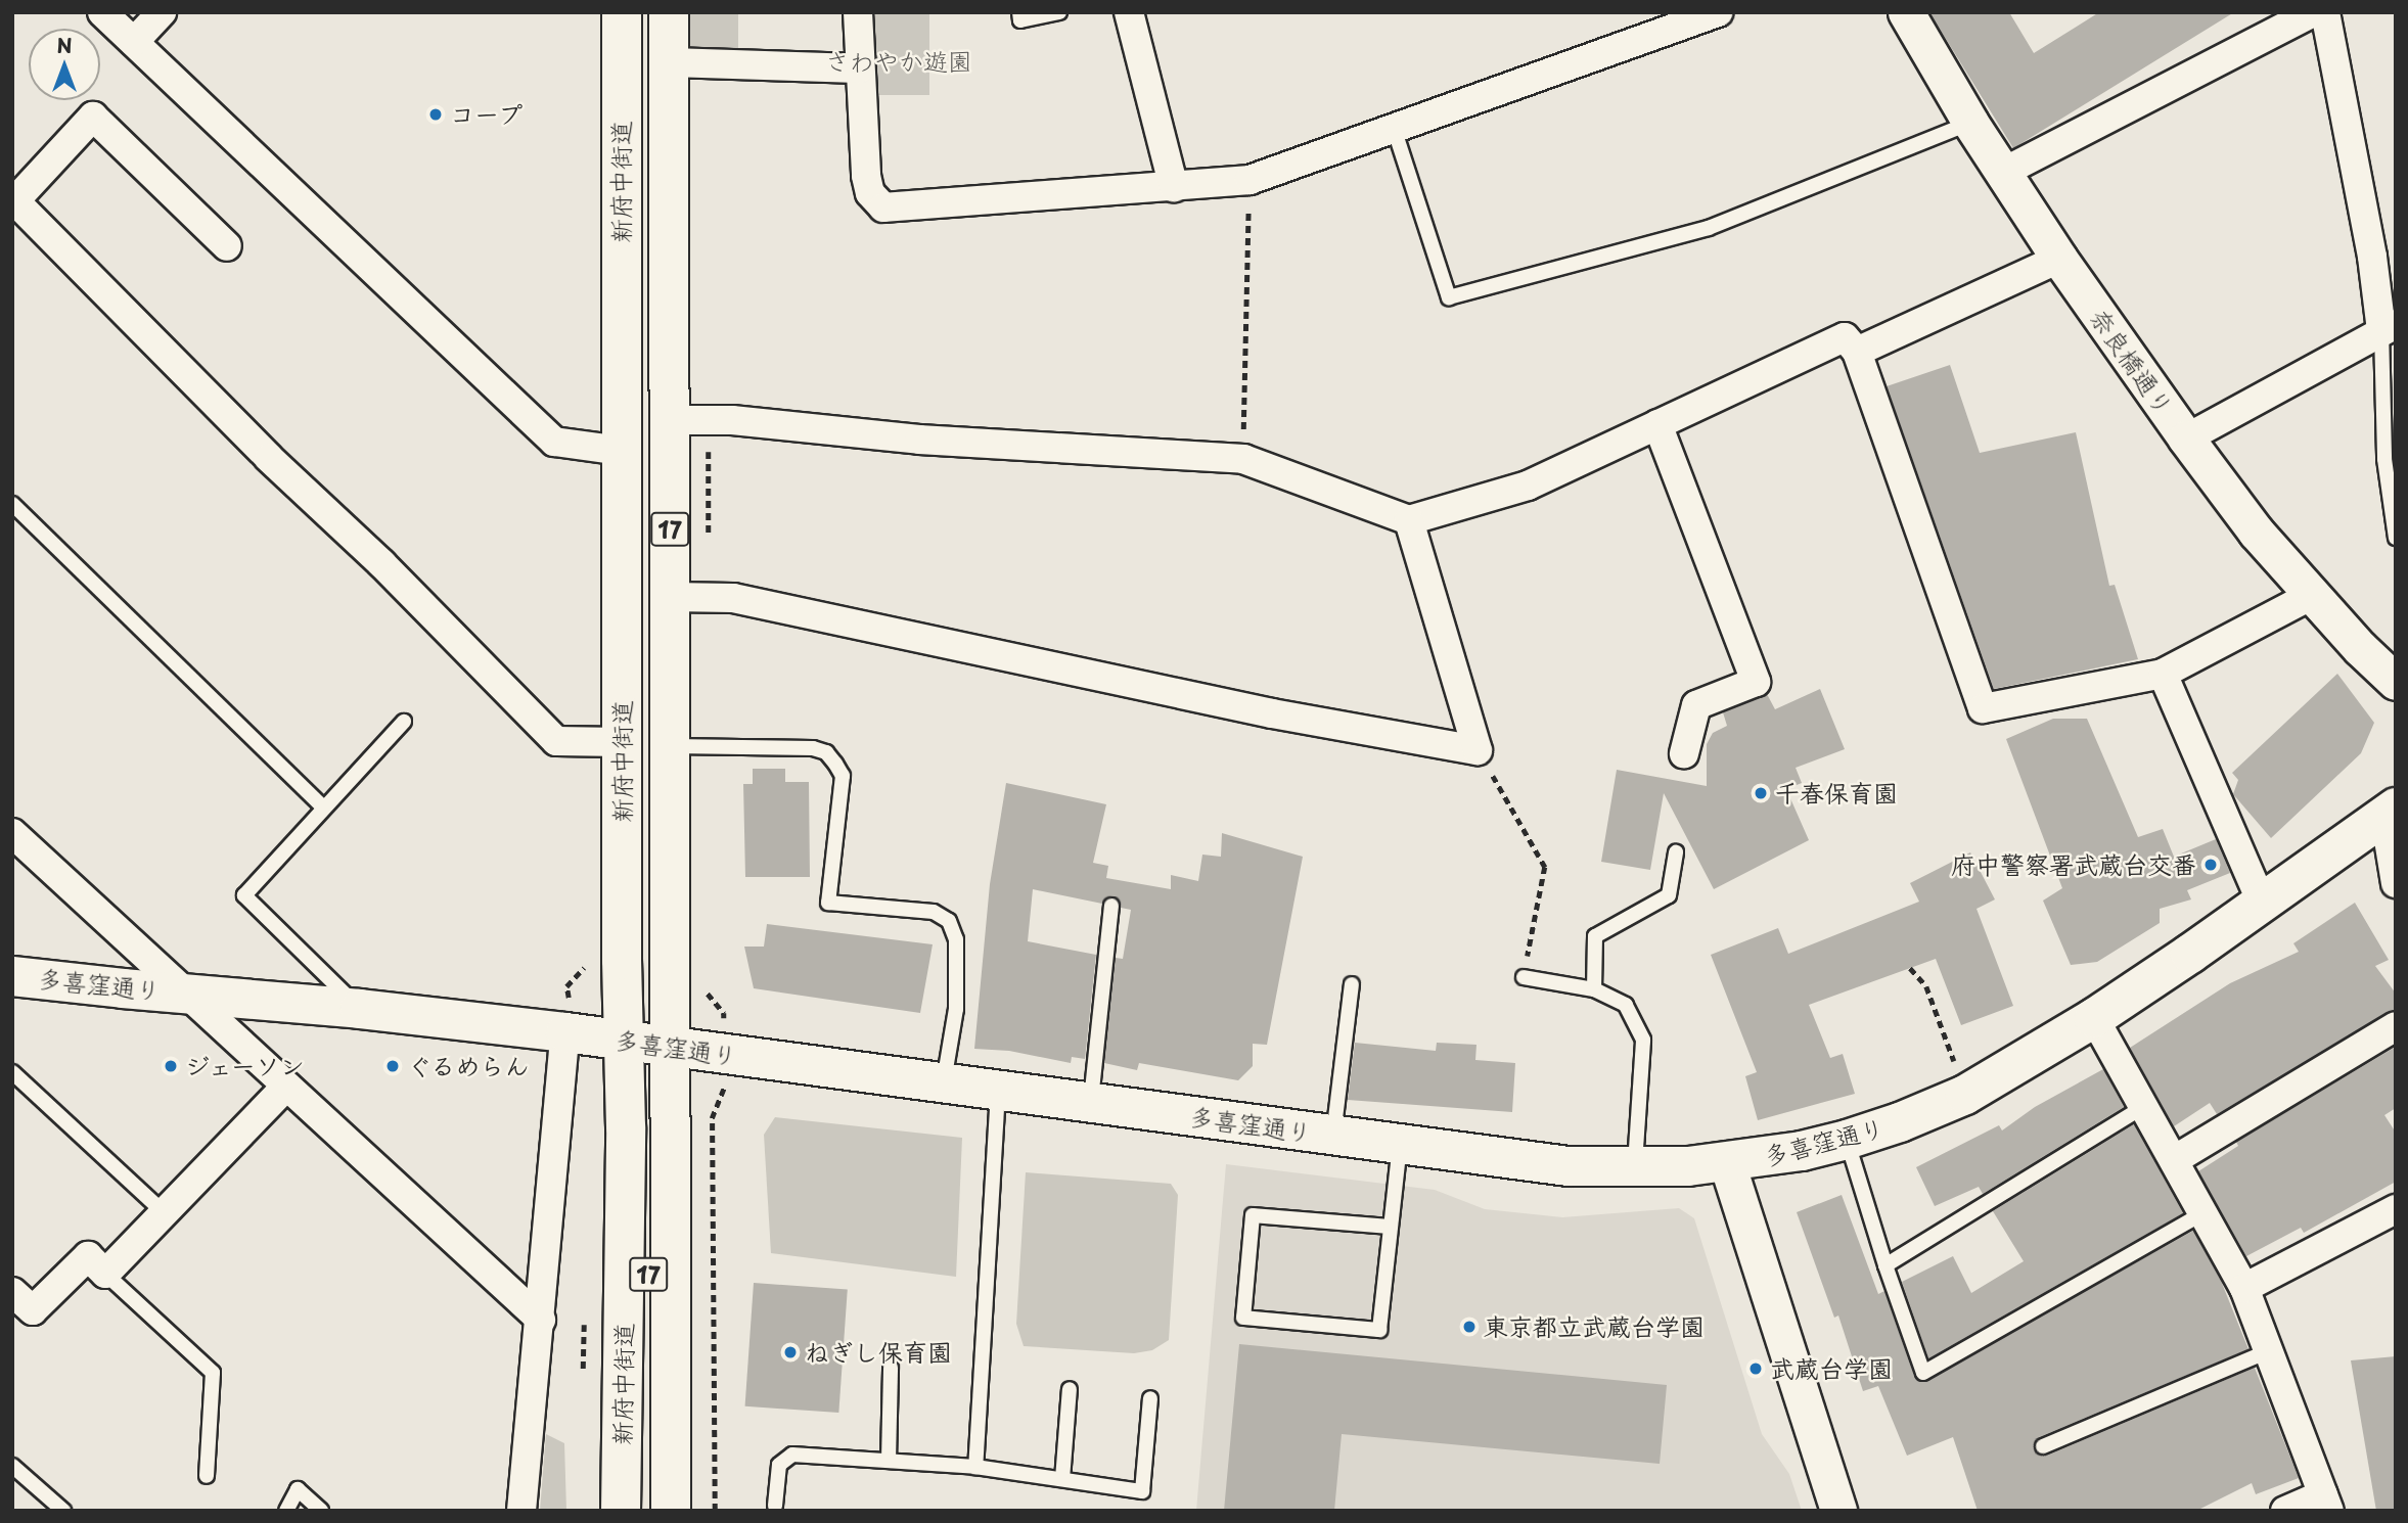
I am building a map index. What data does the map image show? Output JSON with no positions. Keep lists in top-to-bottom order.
{
  "streets": {
    "main road": ["新府中街道", "17", "多喜窪通り"],
    "street": ["奈良橋通り"]
  },
  "crossings": [
    ["新府中街道", "多喜窪通り"]
  ],
  "parks": ["さわやか遊園"],
  "places": [
    "コープ",
    "千春保育園",
    "府中警察署武蔵台交番",
    "ジェーソン",
    "ぐるめらん",
    "東京都立武蔵台学園",
    "ねぎし保育園",
    "武蔵台学園"
  ],
  "north": "top"
}
